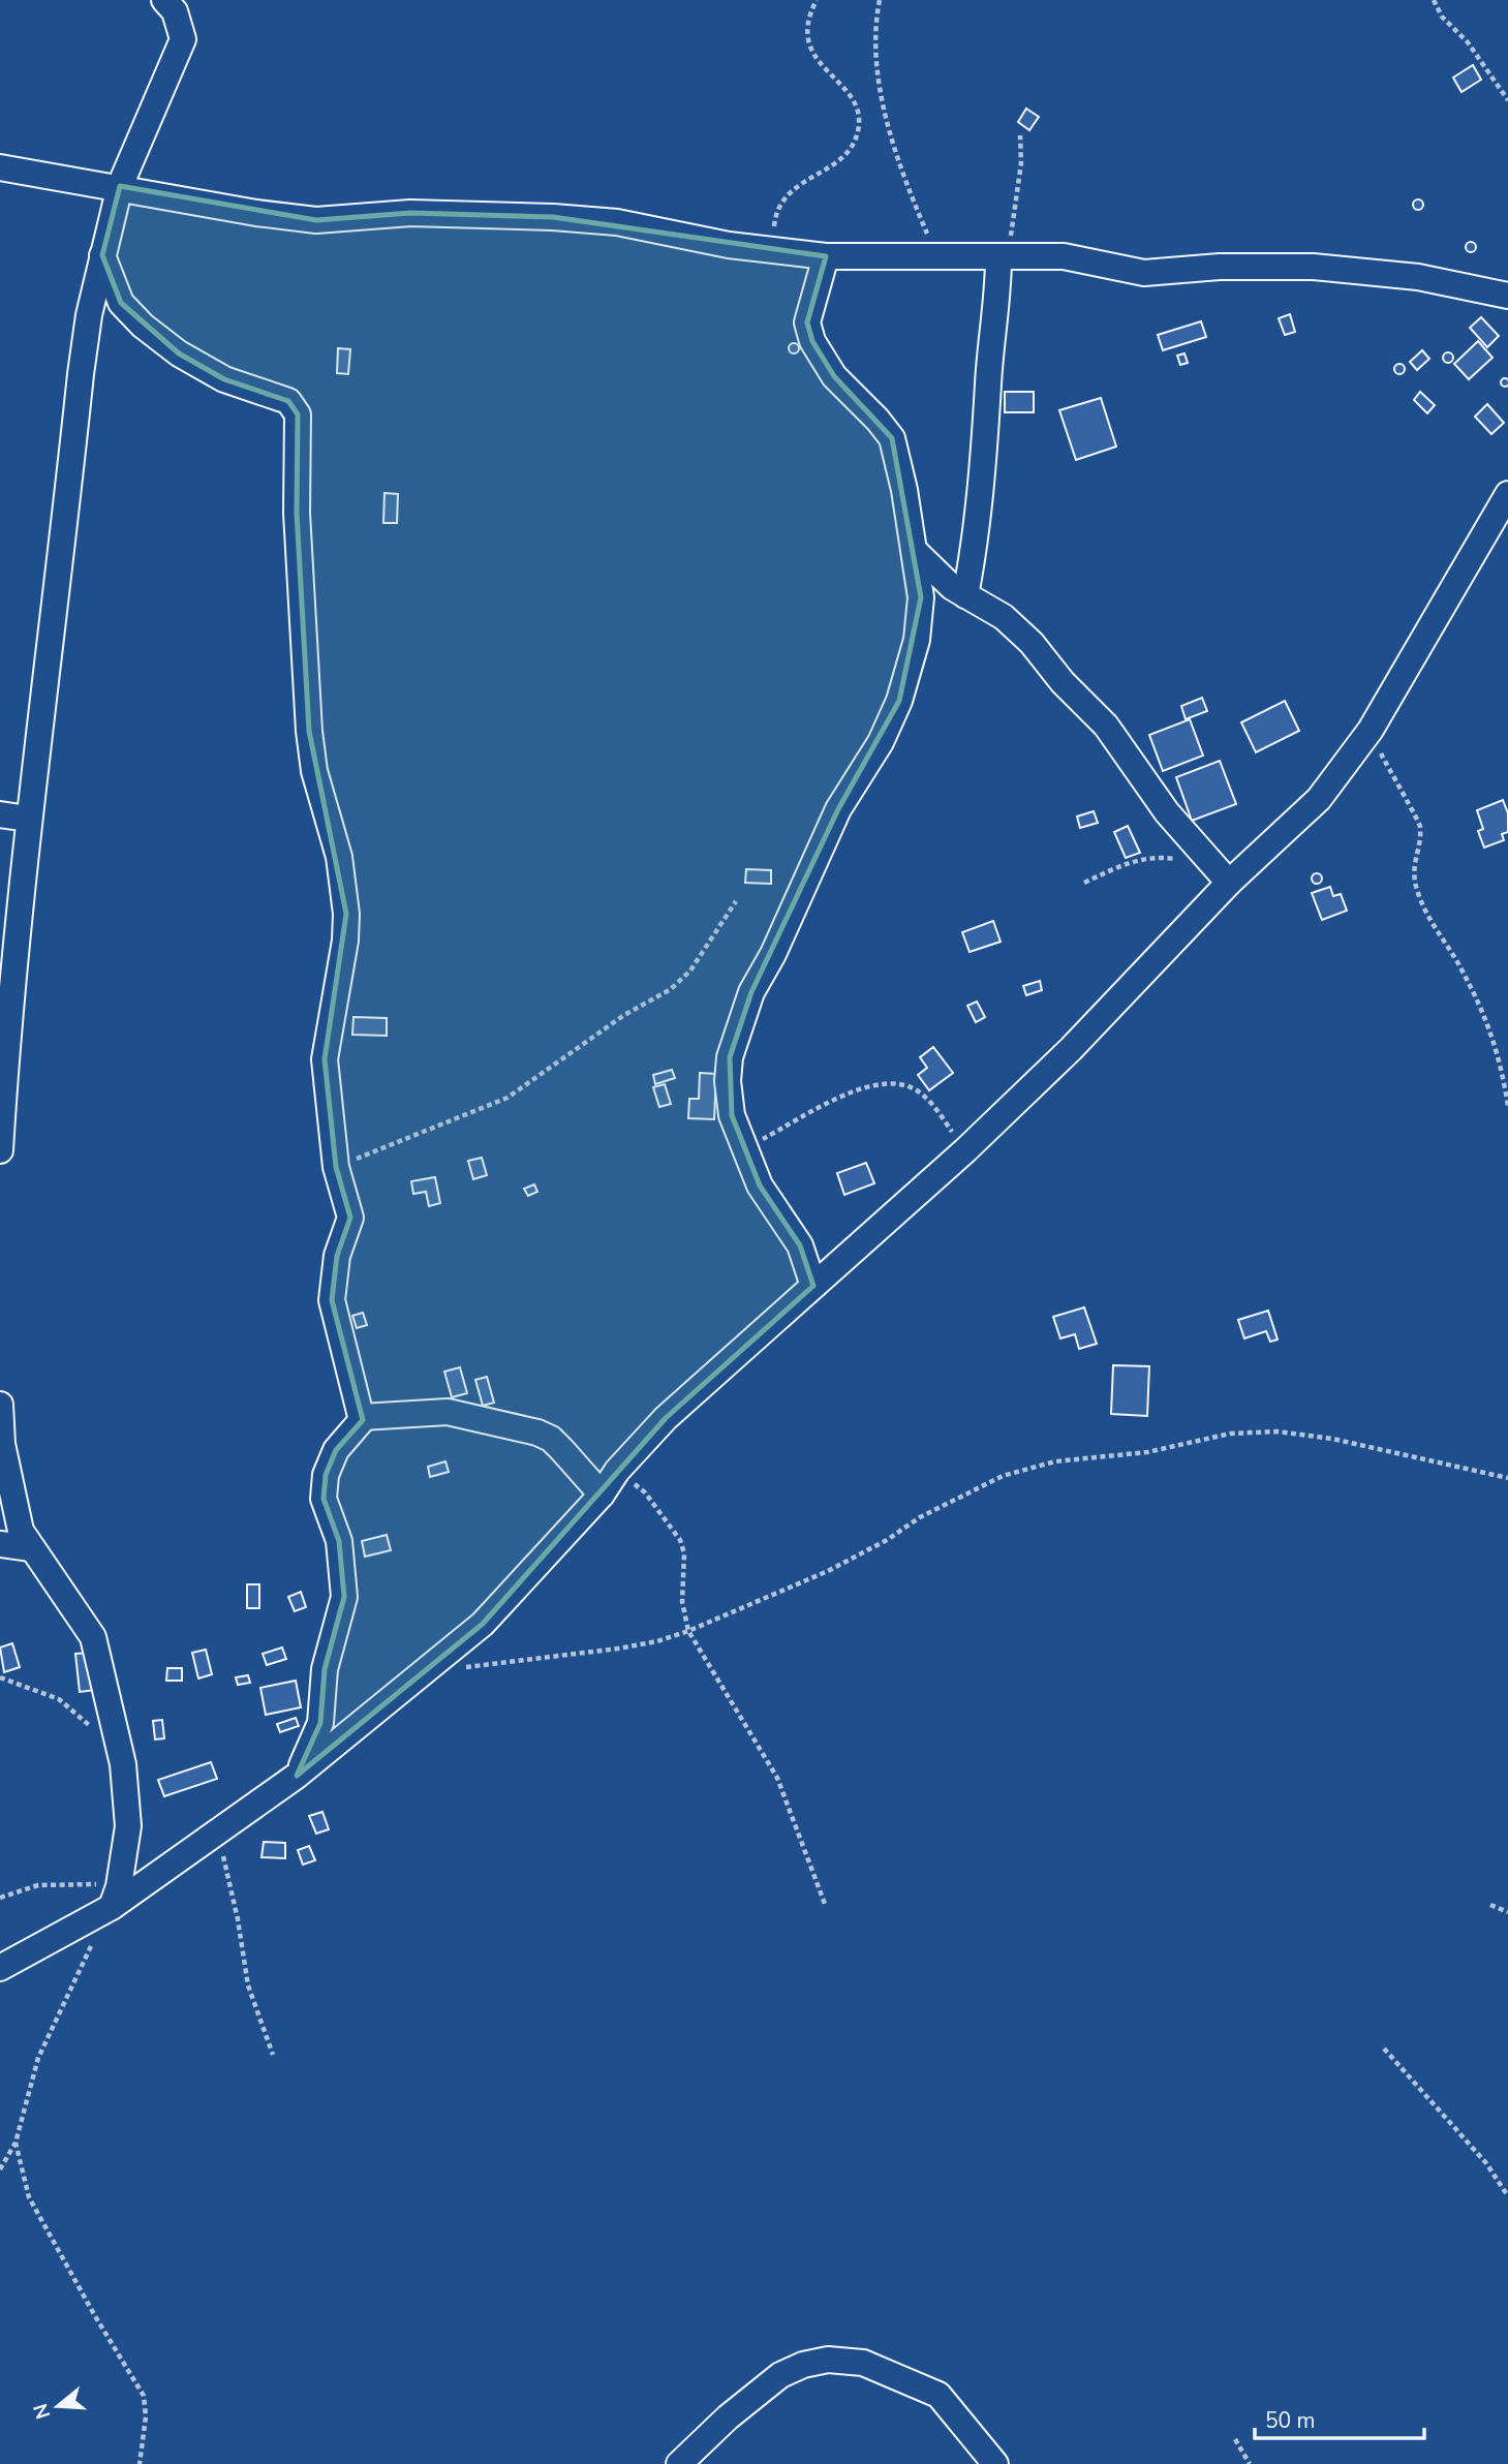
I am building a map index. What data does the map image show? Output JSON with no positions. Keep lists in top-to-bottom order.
{
  "scale_bar": "50 m",
  "north": "left"
}
